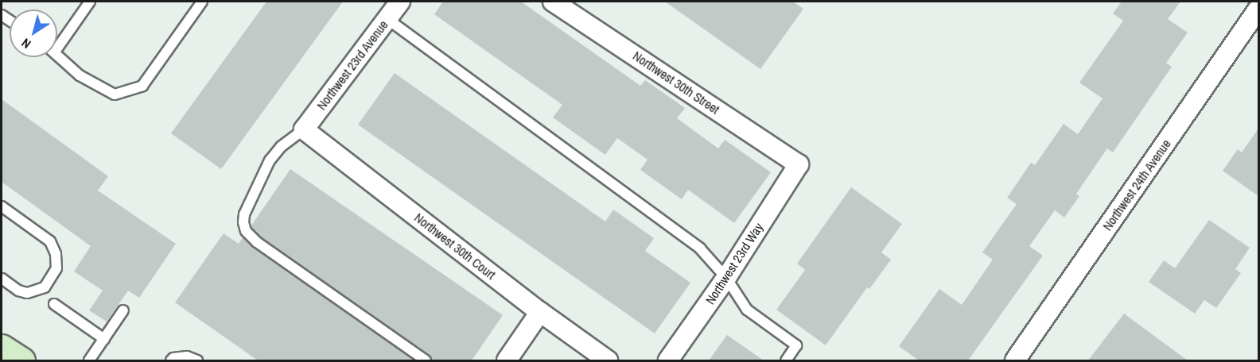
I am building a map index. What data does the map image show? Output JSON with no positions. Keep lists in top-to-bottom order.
{
  "streets": {
    "street": [
      "Northwest 23rd Avenue",
      "Northwest 30th Street",
      "Northwest 24th Avenue",
      "Northwest 30th Court",
      "Northwest 23rd Way"
    ]
  },
  "crossings": [
    ["Northwest 23rd Avenue", "Northwest 30th Court"],
    ["Northwest 30th Street", "Northwest 23rd Way"]
  ],
  "north": "bottom left"
}
